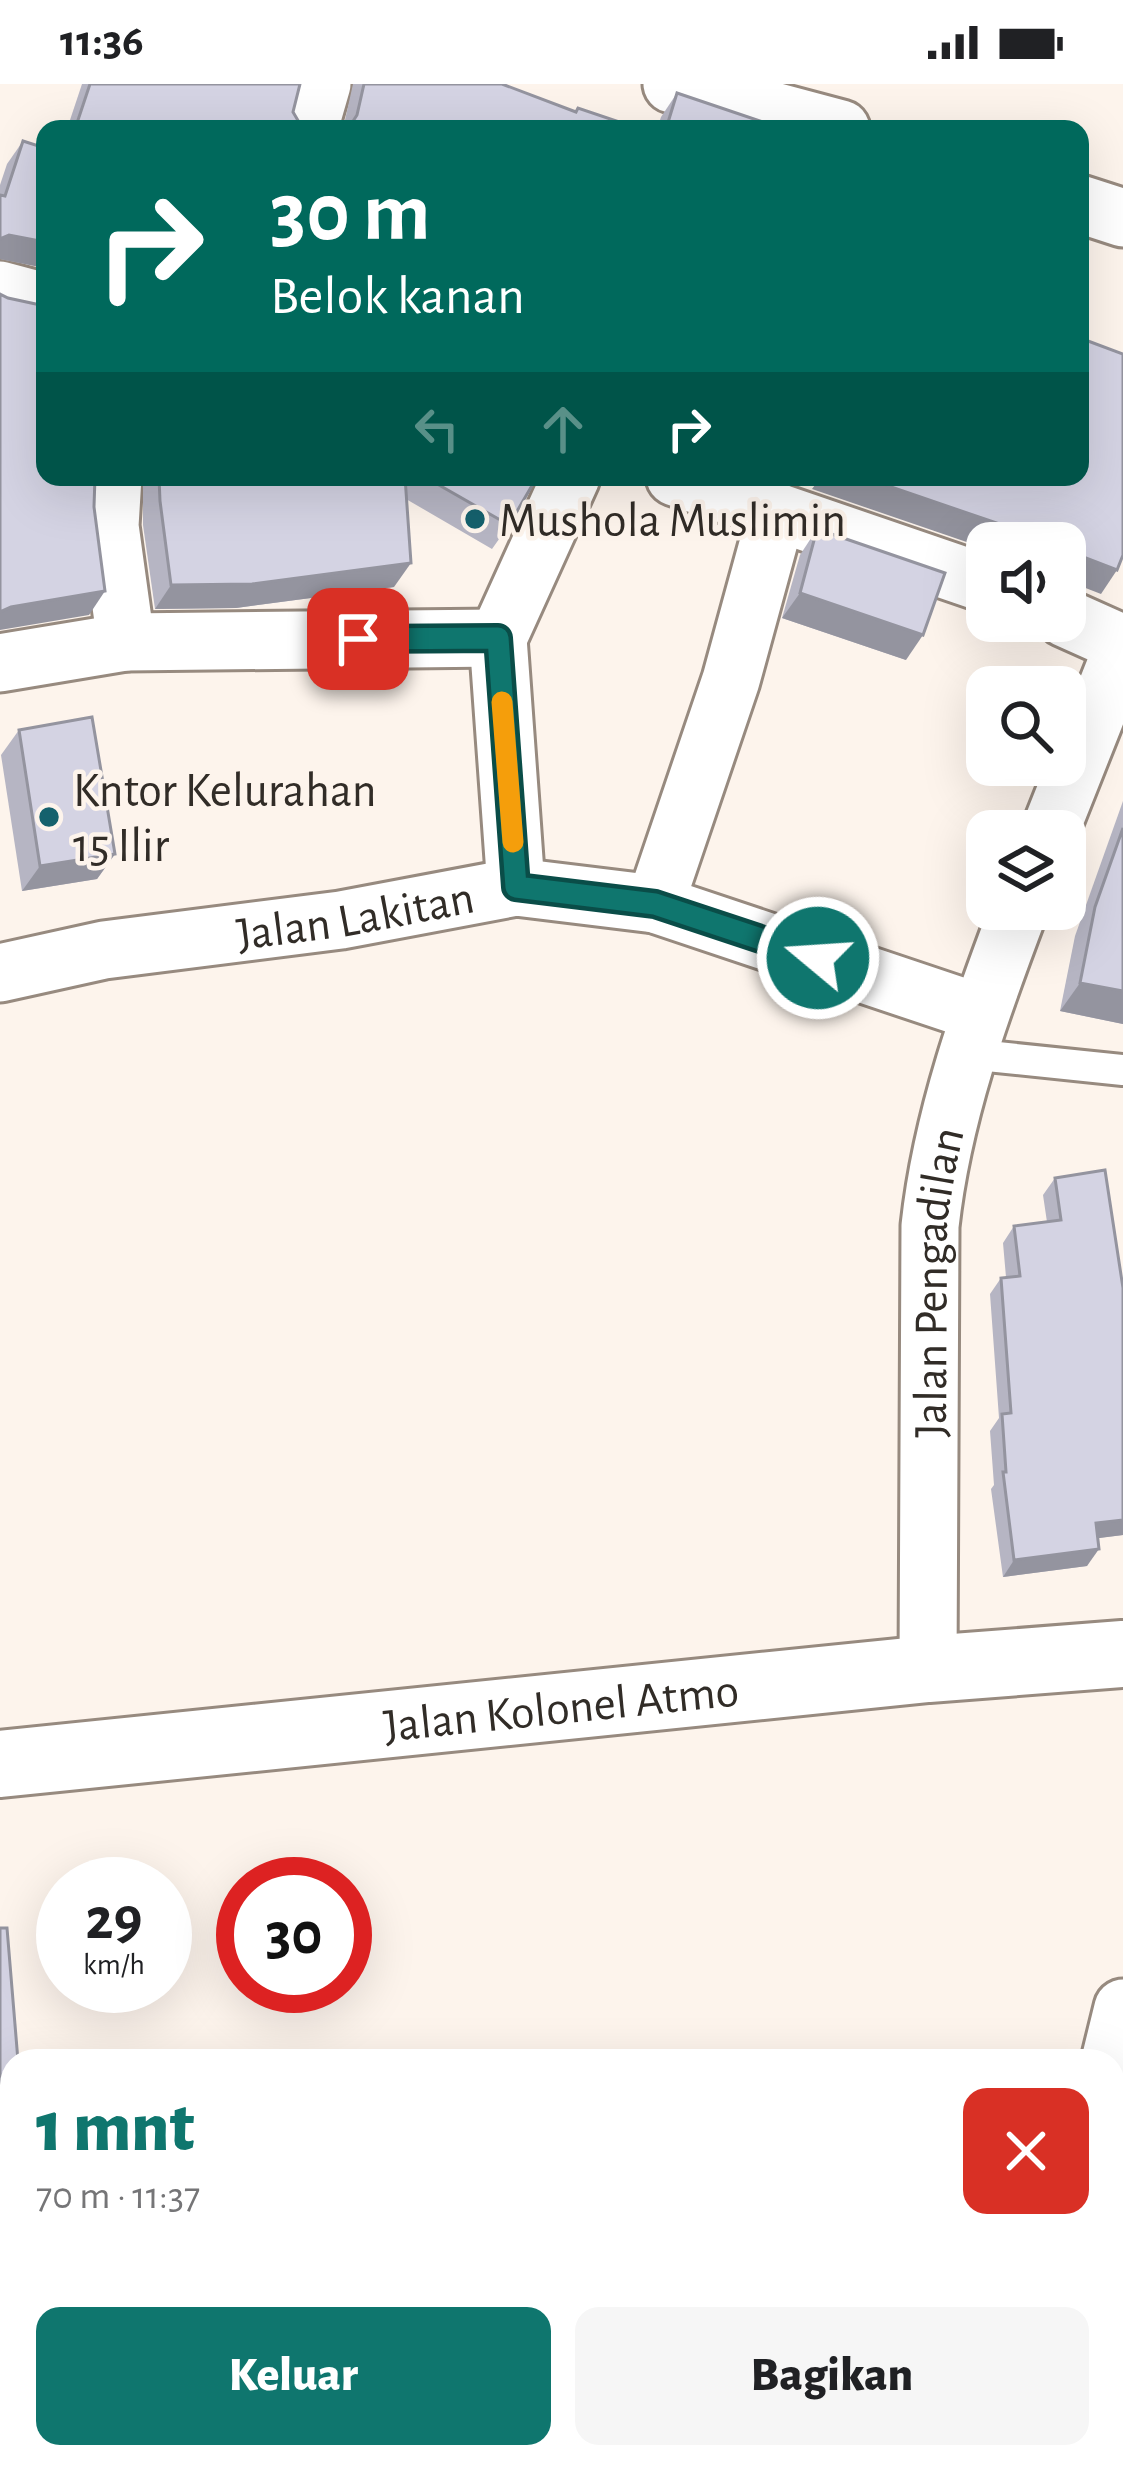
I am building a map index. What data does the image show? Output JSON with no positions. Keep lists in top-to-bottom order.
{
  "streets": {
    "main road": ["Jalan Kolonel Atmo"],
    "street": ["Jalan Lakitan", "Jalan Pengadilan"]
  },
  "crossings": [
    ["Jalan Lakitan", "Jalan Pengadilan"],
    ["Jalan Pengadilan", "Jalan Kolonel Atmo"]
  ],
  "places": ["Mushola Muslimin", "Kntor Kelurahan 15 Ilir"],
  "page": {
    "status": "11:36",
    "turn": ["30 m", "Belok kanan"],
    "speed": "29 km/h",
    "limit": "30",
    "heading": ["1 mnt", "70 m · 11:37"],
    "buttons": ["Keluar", "Bagikan"]
  }
}
